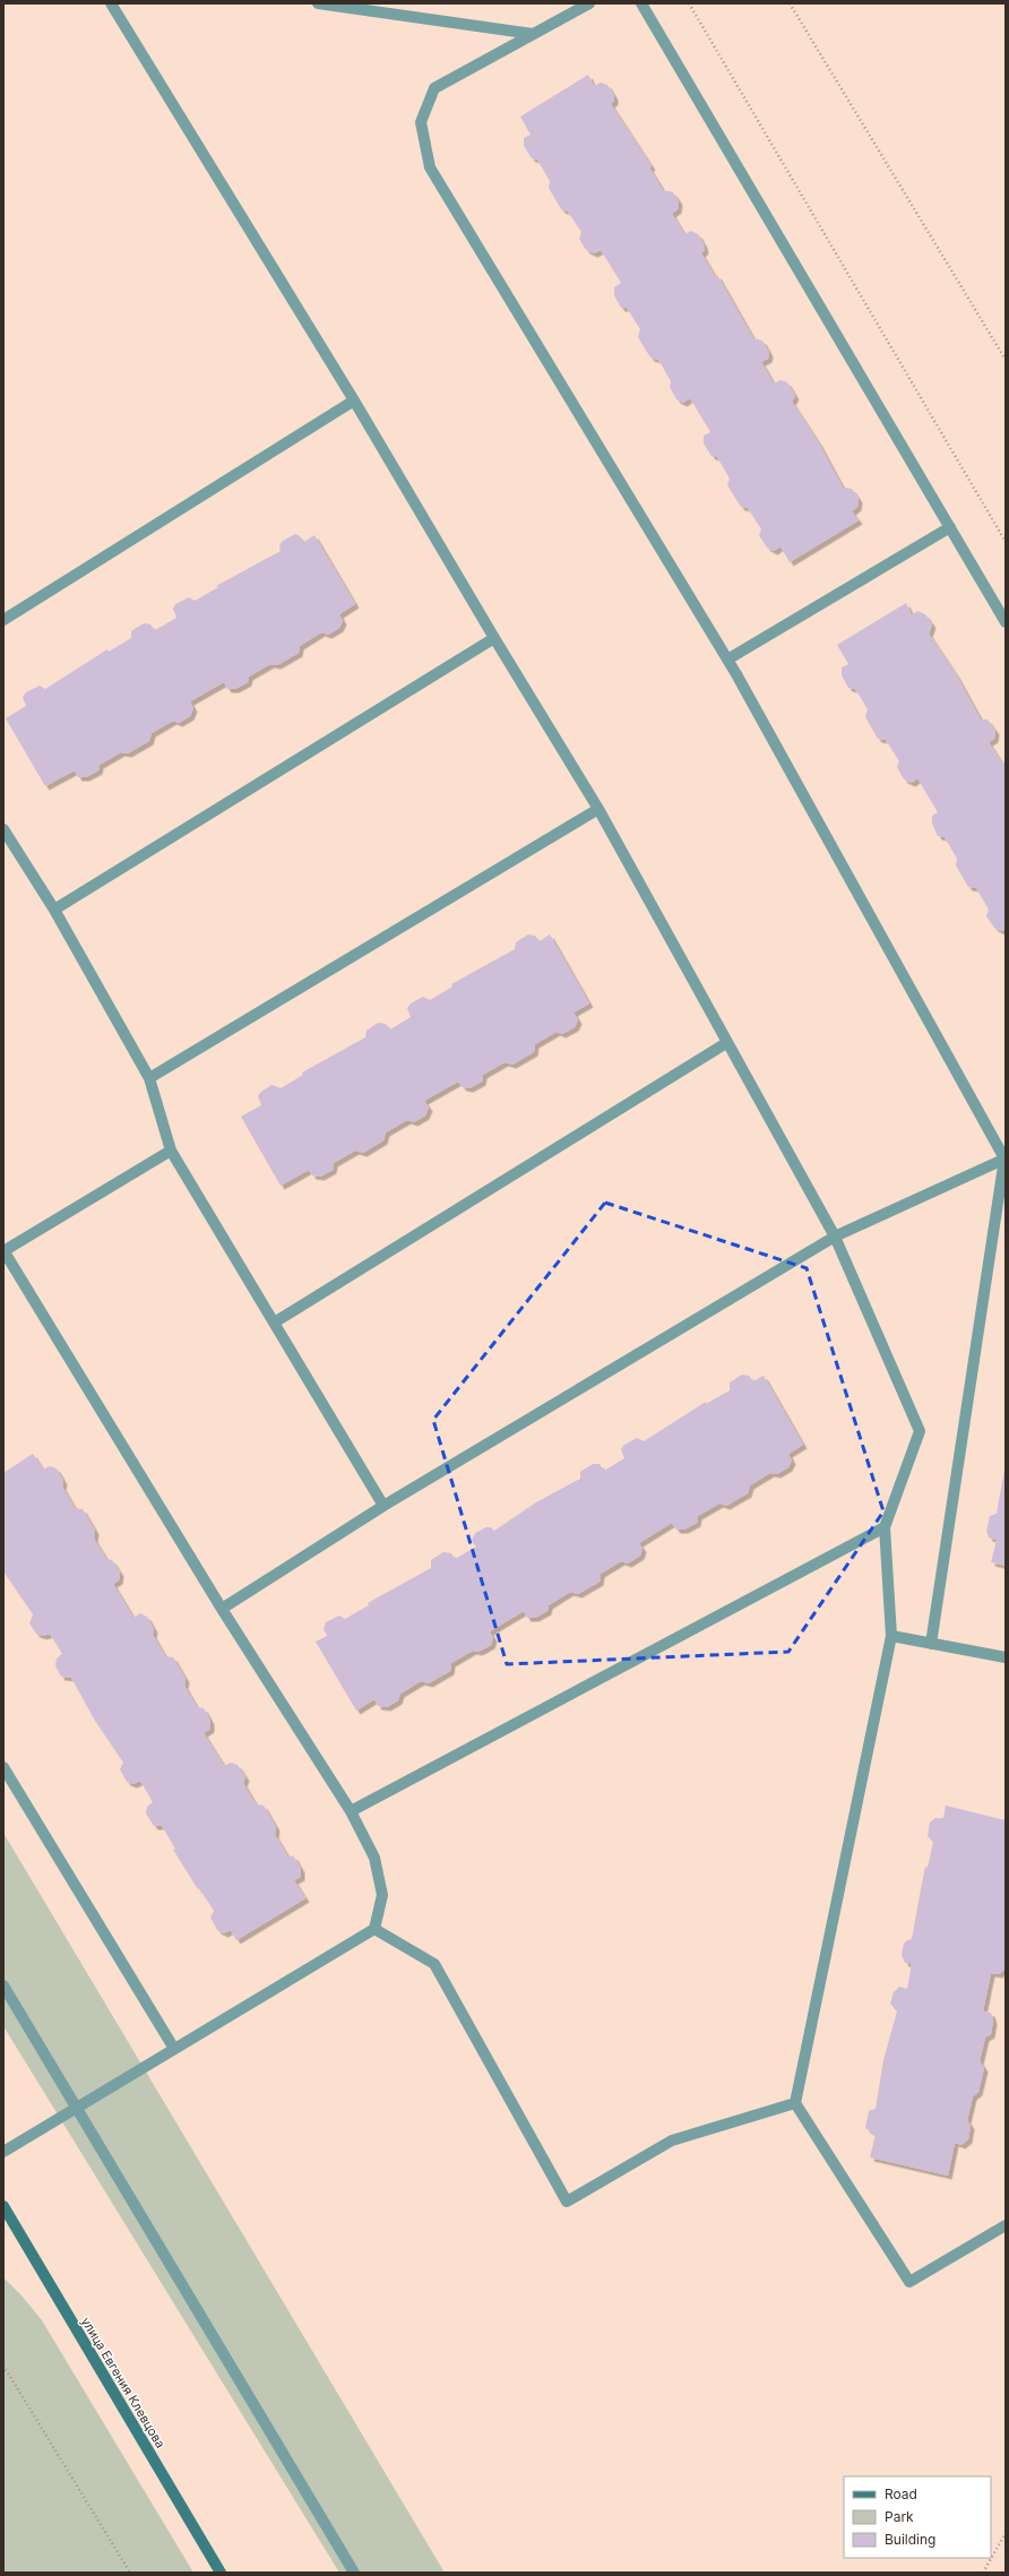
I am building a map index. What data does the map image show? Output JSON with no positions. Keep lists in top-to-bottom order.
{
  "streets": {
    "street": ["улица Евгения Клевцова"]
  },
  "legend": ["Road", "Park", "Building"]
}
